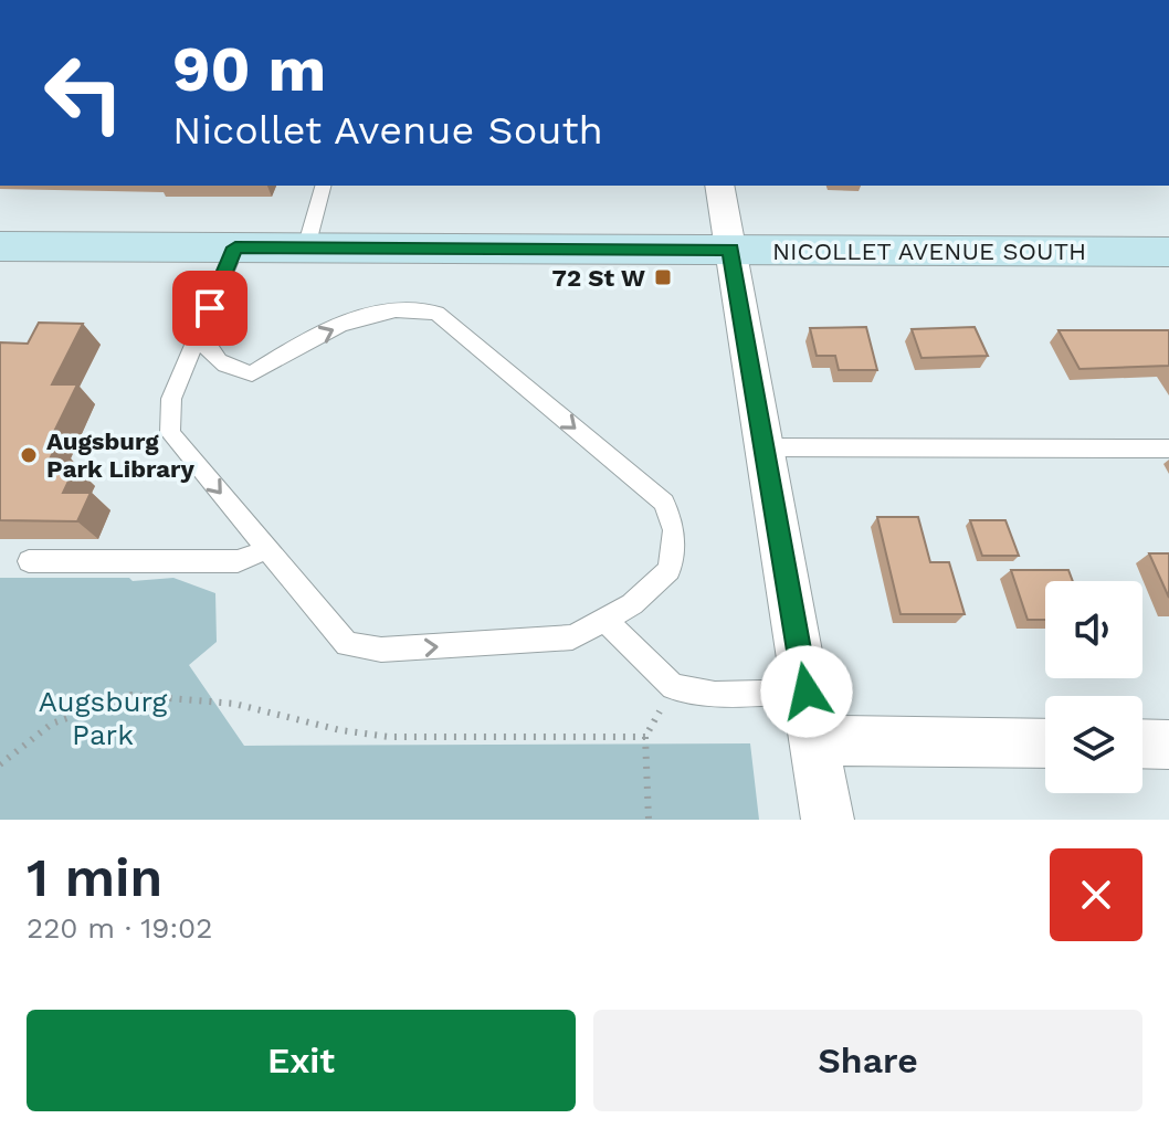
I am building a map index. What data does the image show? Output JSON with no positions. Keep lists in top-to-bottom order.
{
  "streets": {
    "main road": ["NICOLLET AVENUE SOUTH"]
  },
  "parks": ["Augsburg Park"],
  "places": {
    "transit": ["72 St W"],
    "other": ["Augsburg Park Library"]
  },
  "page": {
    "turn": ["90 m", "Nicollet Avenue South"],
    "heading": ["1 min", "220 m · 19:02"],
    "buttons": ["Exit", "Share"]
  }
}
